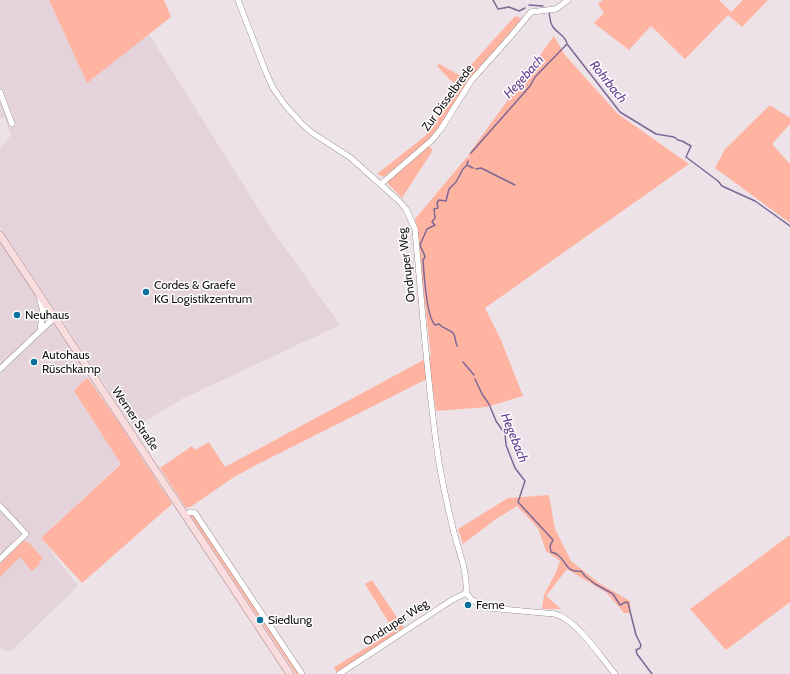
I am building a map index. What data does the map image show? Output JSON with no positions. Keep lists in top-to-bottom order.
{
  "streets": {
    "main road": ["Werner Straße"],
    "street": ["Zur Disselbrede", "Ondruper Weg"]
  },
  "crossings": [
    ["Zur Disselbrede", "Ondruper Weg"]
  ],
  "water": ["Hegebach", "Rohrbach"],
  "places": [
    "Cordes & Graefe KG Logistikzentrum",
    "Neuhaus",
    "Autohaus Rüschkamp",
    "Feme",
    "Siedlung"
  ]
}
